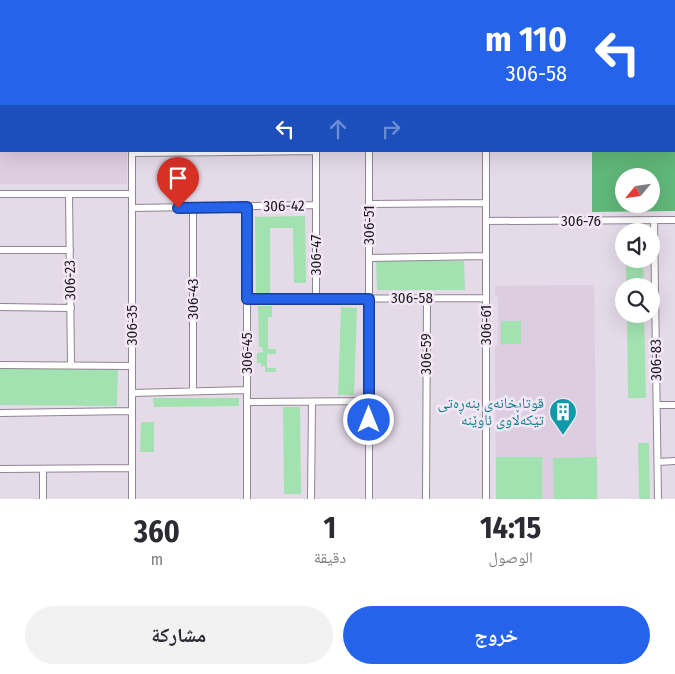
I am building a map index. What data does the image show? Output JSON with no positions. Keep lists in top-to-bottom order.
{
  "streets": {
    "street": [
      "306-42",
      "306-76",
      "306-51",
      "306-47",
      "306-23",
      "306-58",
      "306-43",
      "306-35",
      "306-61",
      "306-45",
      "306-59",
      "306-83"
    ]
  },
  "crossings": [
    ["306-42", "306-47"],
    ["306-42", "306-43"],
    ["306-42", "306-35"],
    ["306-42", "306-45"],
    ["306-76", "306-61"],
    ["306-76", "306-83"],
    ["306-51", "306-58"],
    ["306-47", "306-58"],
    ["306-58", "306-61"],
    ["306-58", "306-45"],
    ["306-58", "306-59"]
  ],
  "places": {
    "building": ["قوتابخانەی بنەڕەتی تێکەڵاوی ئاوێنە"]
  },
  "north": "bottom left",
  "page": {
    "turn": ["110 m", "306-58"],
    "eta": [
      "14:15",
      "الوصول",
      "1",
      "دقيقة",
      "360",
      "m"
    ],
    "buttons": ["خروج", "مشاركة"]
  }
}
